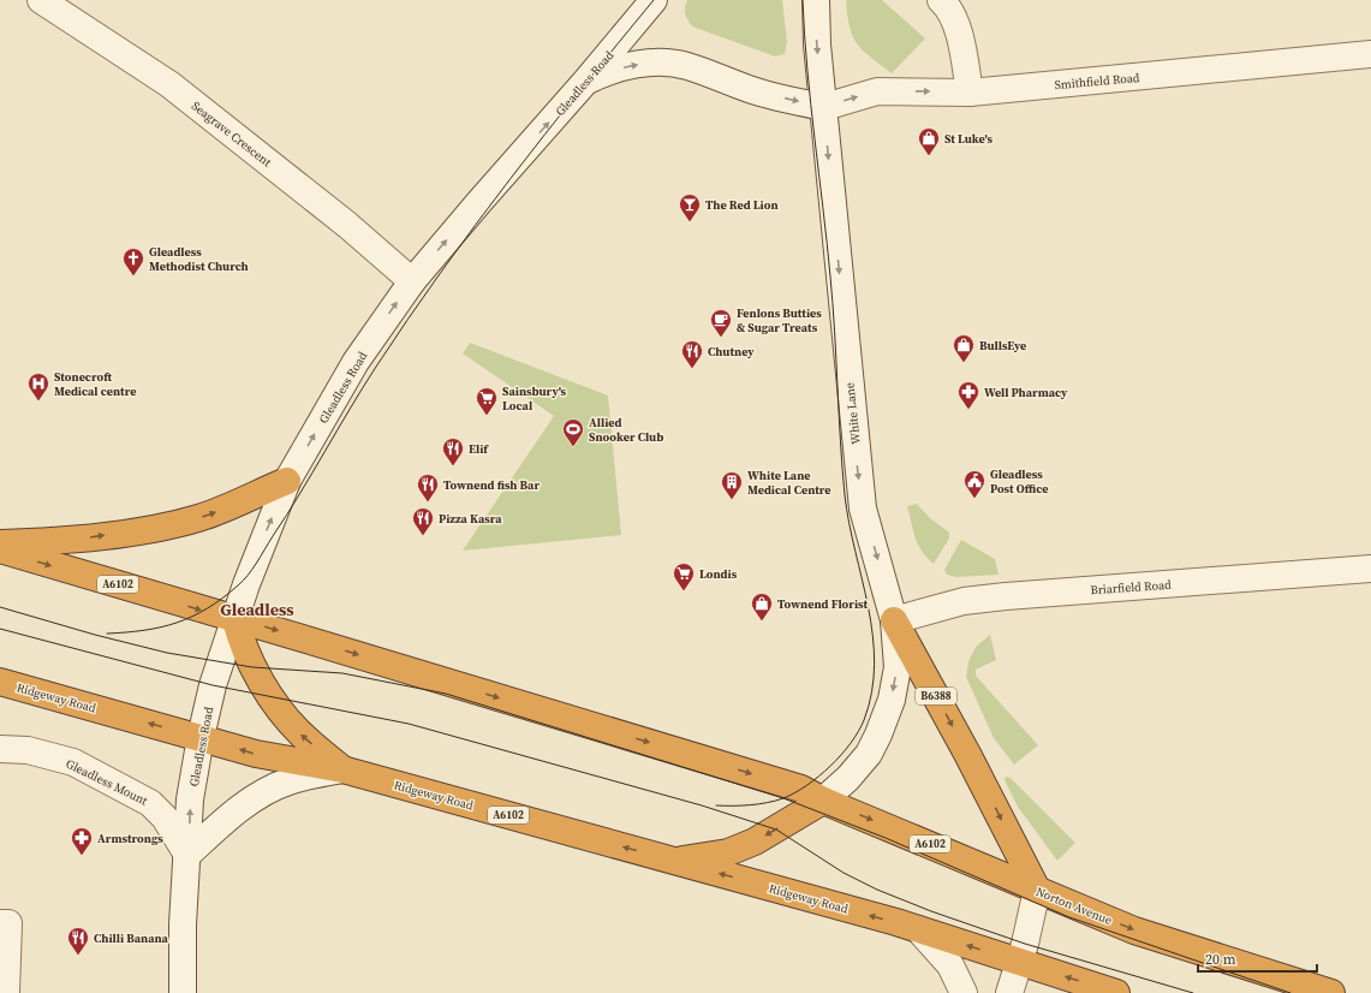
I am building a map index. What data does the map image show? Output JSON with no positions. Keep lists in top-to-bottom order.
{
  "streets": {
    "highway": [
      "A6102",
      "B6388",
      "Ridgeway Road",
      "Norton Avenue"
    ],
    "main road": [
      "Smithfield Road",
      "Gleadless Road",
      "Seagrave Crescent",
      "White Lane",
      "Briarfield Road",
      "Gleadless Mount"
    ]
  },
  "crossings": [
    ["Smithfield Road", "White Lane"],
    ["Gleadless Road", "Seagrave Crescent"],
    ["Gleadless Road", "A6102"],
    ["Gleadless Road", "Ridgeway Road"],
    ["Gleadless Road", "Gleadless Mount"],
    ["White Lane", "A6102"],
    ["White Lane", "Briarfield Road"],
    ["White Lane", "B6388"],
    ["White Lane", "Norton Avenue"],
    ["A6102", "B6388"],
    ["A6102", "Ridgeway Road"],
    ["A6102", "Norton Avenue"],
    ["Briarfield Road", "B6388"],
    ["B6388", "Ridgeway Road"],
    ["B6388", "Norton Avenue"]
  ],
  "one_way": ["Gleadless Road", "White Lane"],
  "districts": ["Gleadless"],
  "places": {
    "shop": ["St Luke's", "BullsEye", "Townend Florist"],
    "bar": ["The Red Lion"],
    "church": ["Gleadless Methodist Church"],
    "cafe": ["Fenlons Butties & Sugar Treats"],
    "restaurant": [
      "Chutney",
      "Elif",
      "Townend fish Bar",
      "Pizza Kasra",
      "Chilli Banana"
    ],
    "hospital": ["Stonecroft Medical centre"],
    "pharmacy": ["Well Pharmacy", "Armstrongs"],
    "supermarket": ["Sainsbury's Local", "Londis"],
    "sports": ["Allied Snooker Club"],
    "public building": ["Gleadless Post Office"],
    "building": ["White Lane Medical Centre"]
  },
  "scale_bar": "20 m"
}
